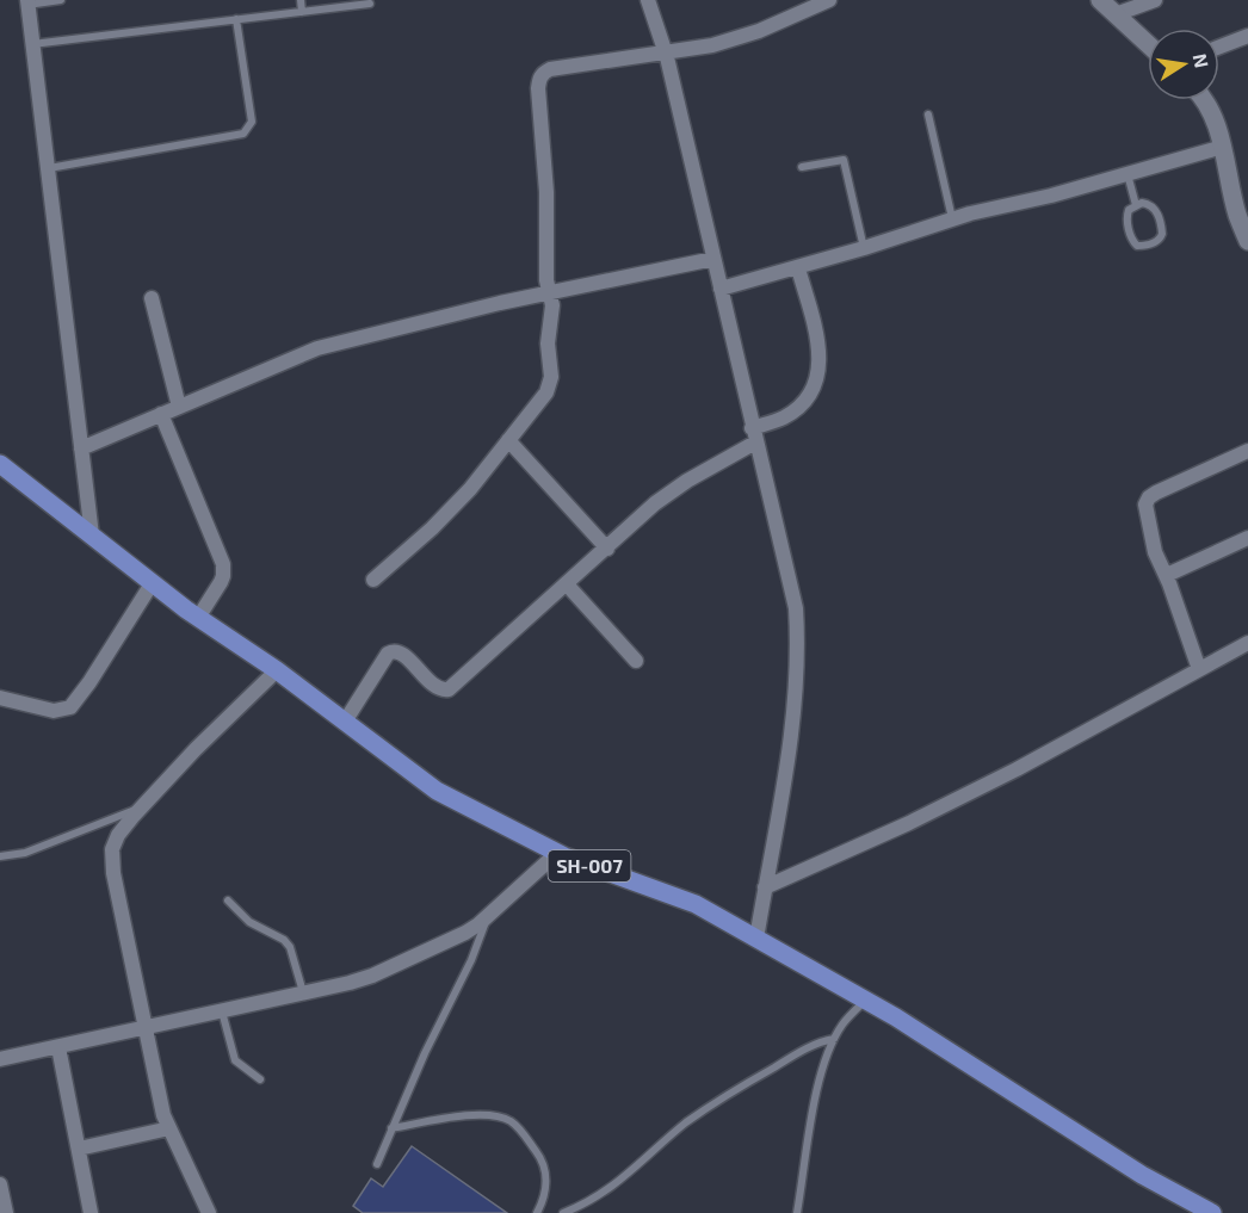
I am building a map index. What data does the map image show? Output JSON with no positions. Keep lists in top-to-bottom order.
{
  "streets": {
    "main road": ["SH-007"]
  },
  "north": "right"
}
